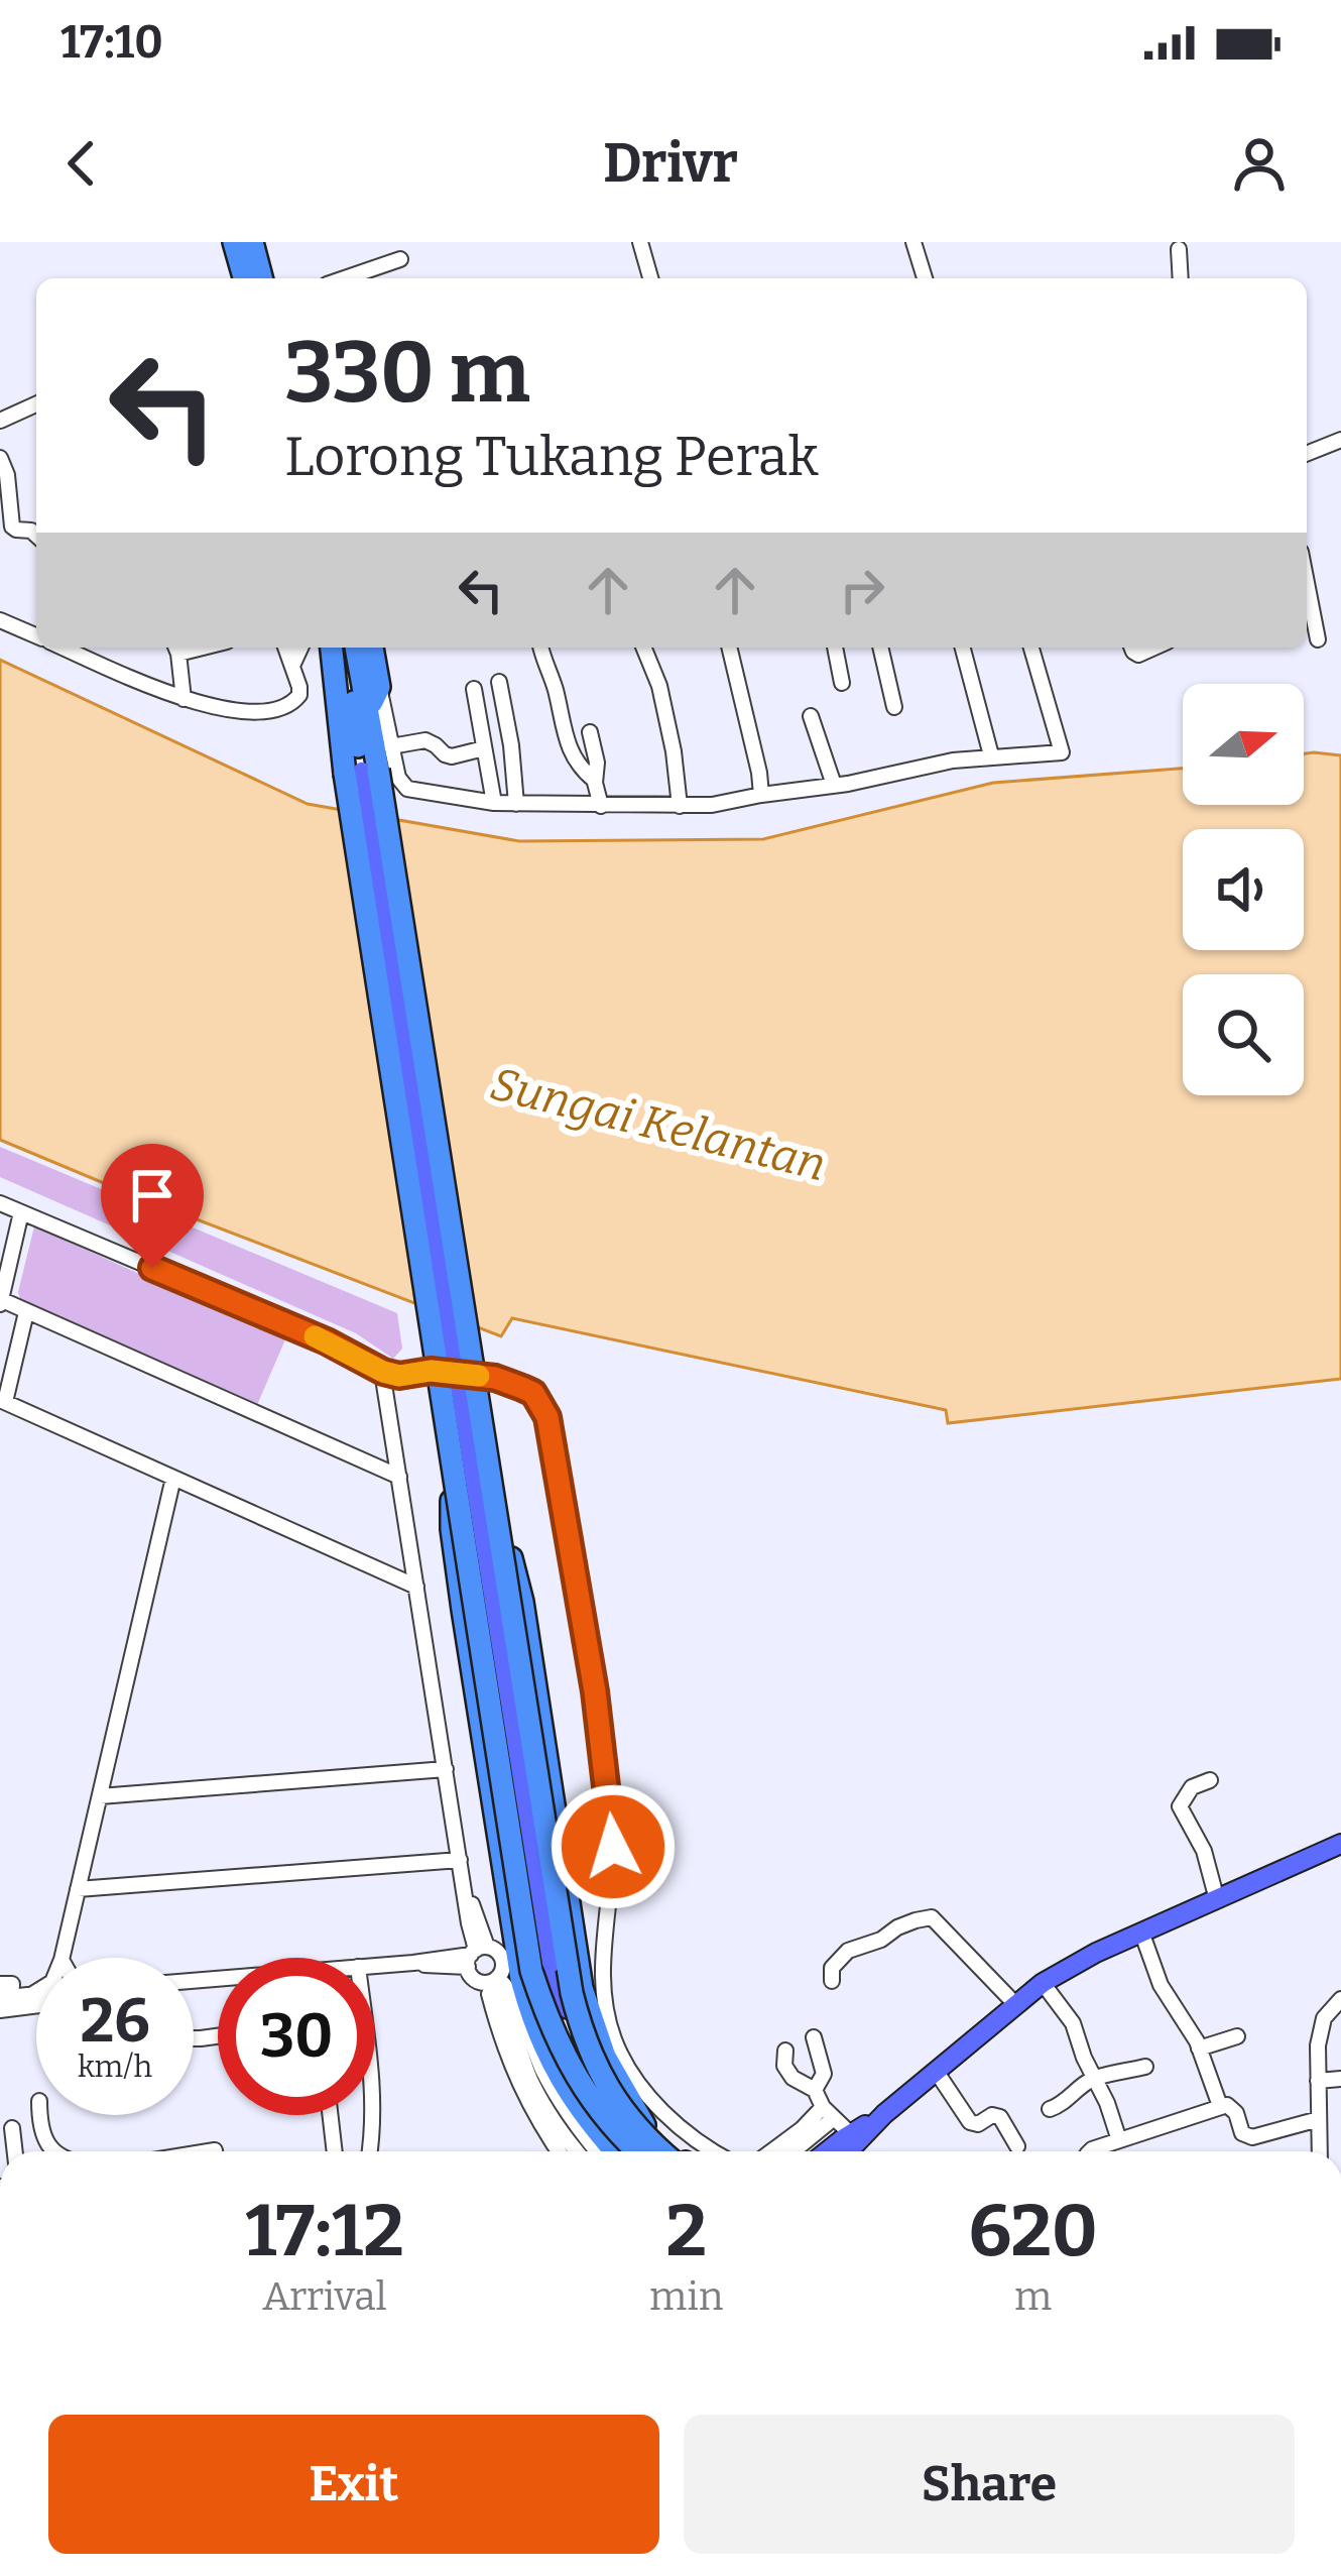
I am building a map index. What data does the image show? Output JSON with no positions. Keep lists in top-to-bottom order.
{
  "water": ["Sungai Kelantan"],
  "north": "right",
  "page": {
    "status": "17:10",
    "header": "Drivr",
    "turn": ["330 m", "Lorong Tukang Perak"],
    "speed": "26 km/h",
    "limit": "30",
    "eta": [
      "17:12",
      "Arrival",
      "2",
      "min",
      "620",
      "m"
    ],
    "buttons": ["Exit", "Share"]
  }
}
